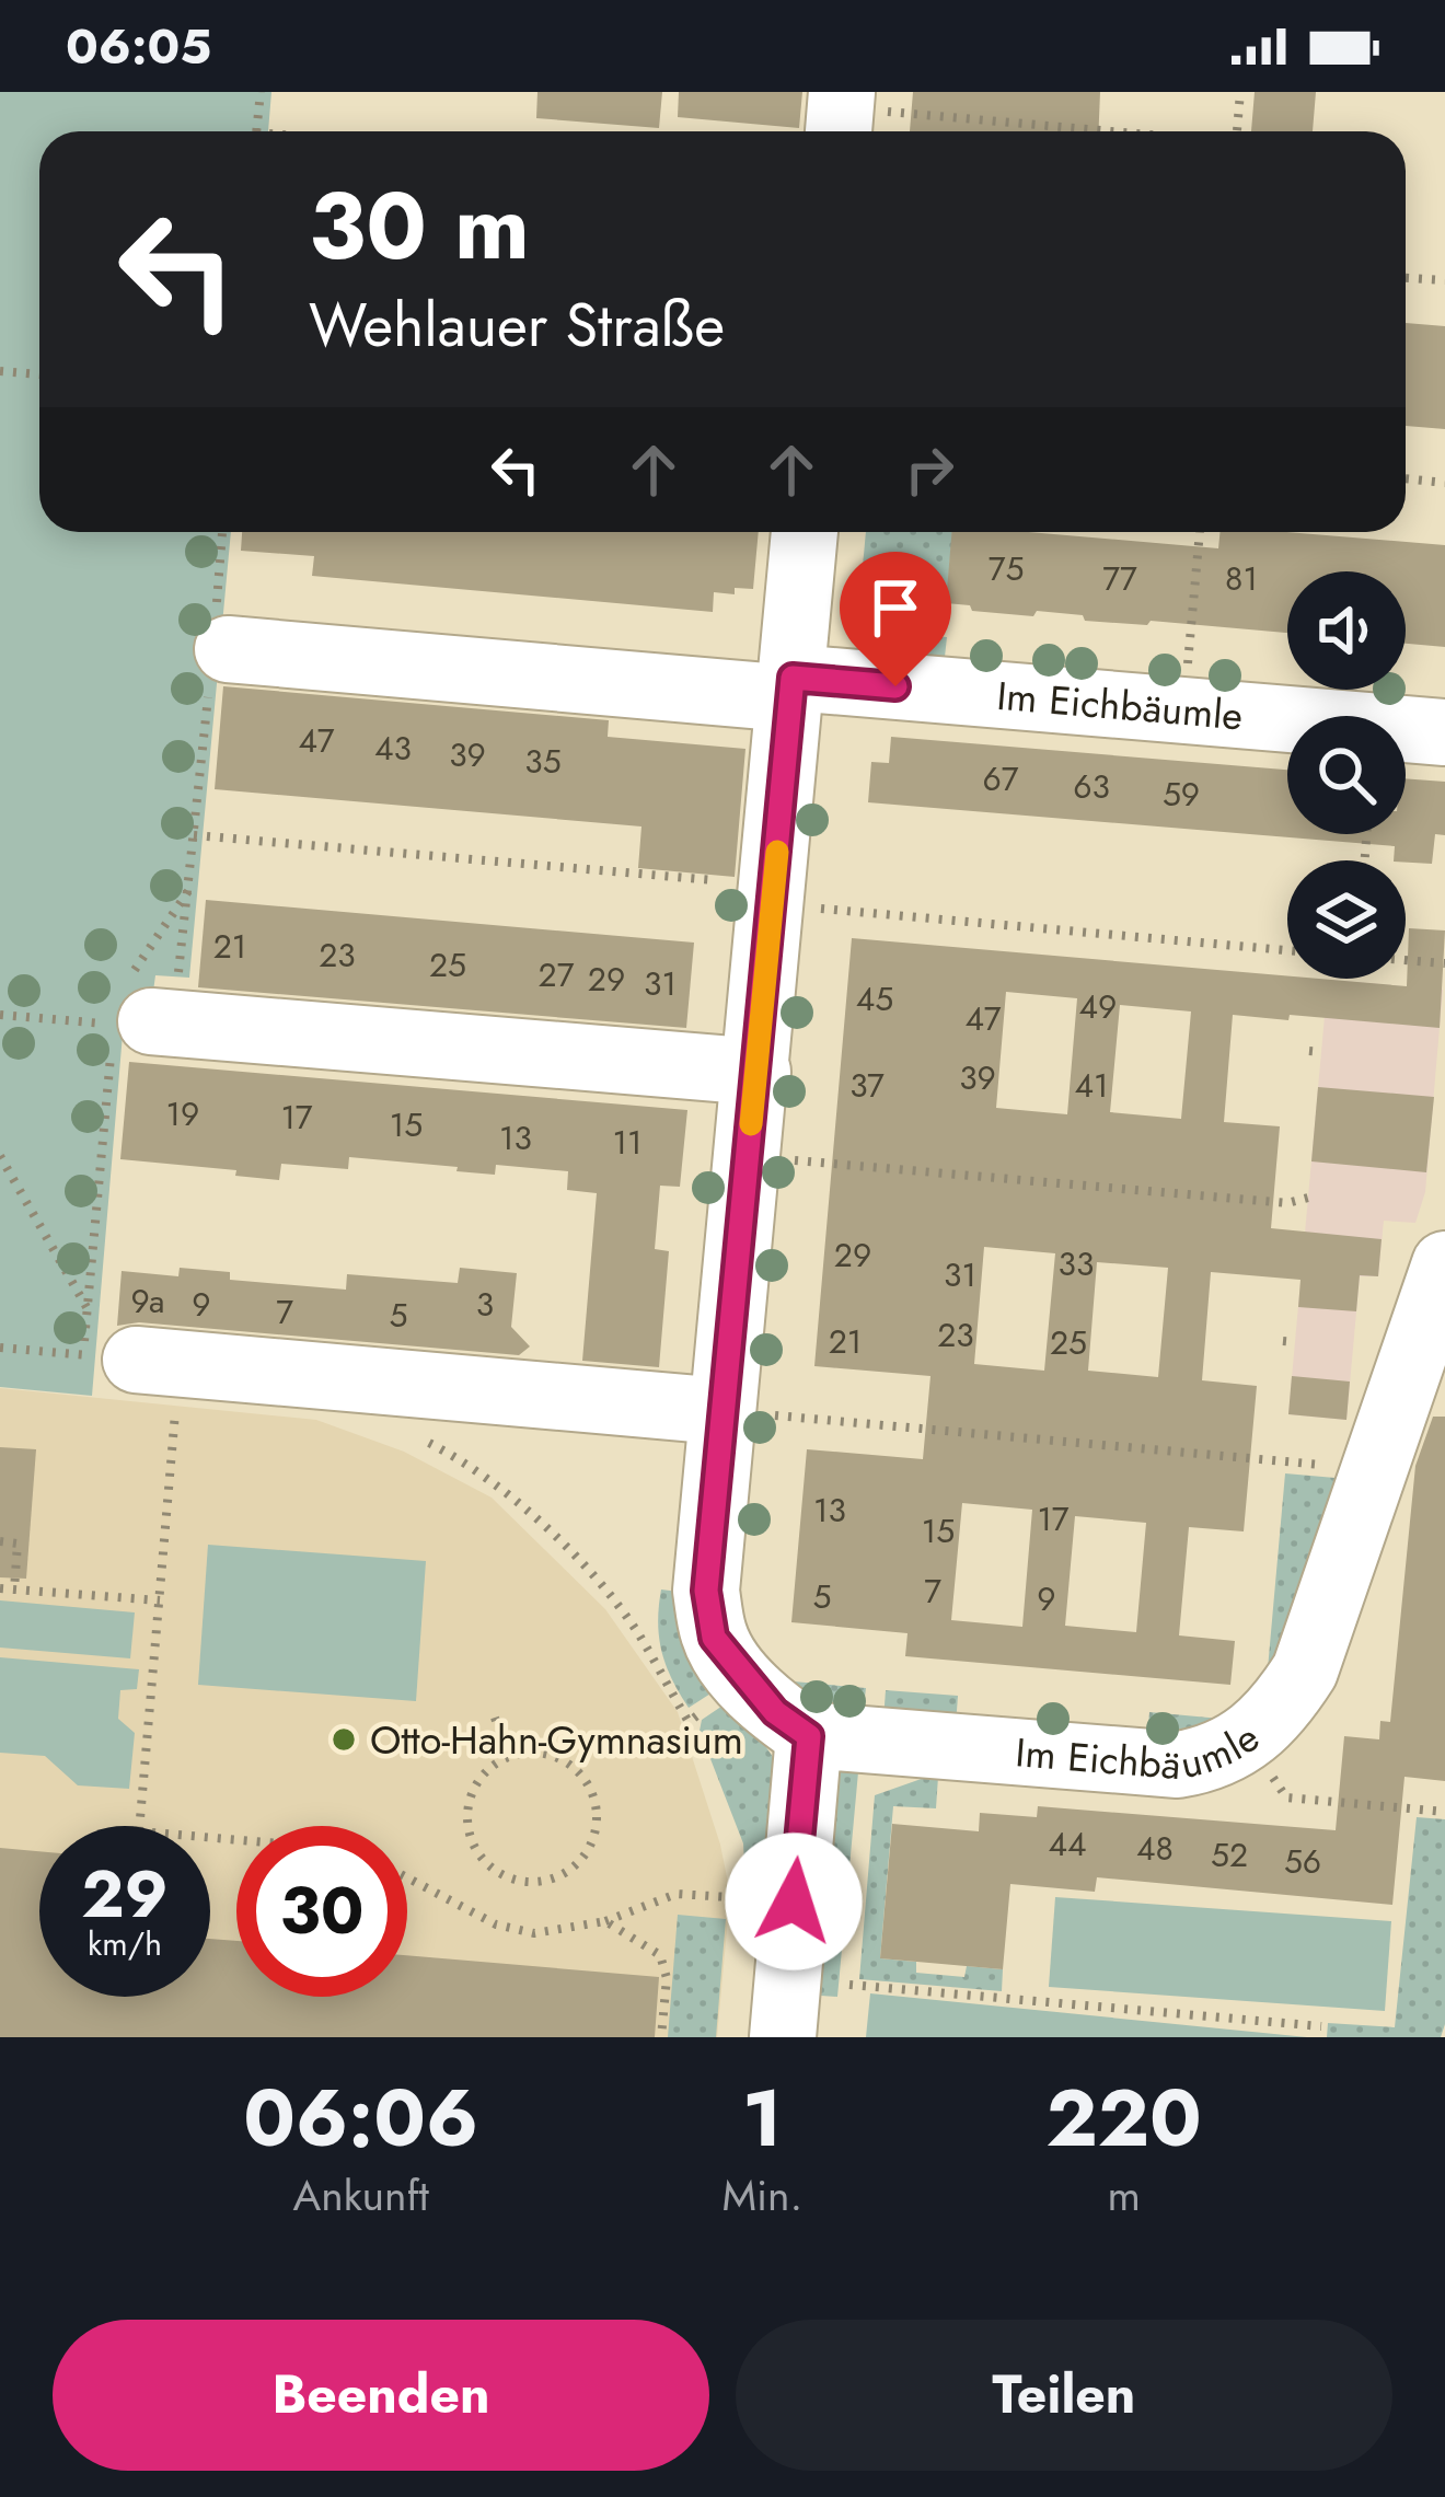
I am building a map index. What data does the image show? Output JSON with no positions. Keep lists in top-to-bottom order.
{
  "streets": {
    "street": ["Im Eichbäumle"]
  },
  "places": ["Otto-Hahn-Gymnasium"],
  "house_numbers": [
    "75",
    "77",
    "81",
    "47",
    "43",
    "39",
    "35",
    "67",
    "63",
    "59",
    "21",
    "23",
    "25",
    "27",
    "29",
    "31",
    "45",
    "49",
    "47",
    "39",
    "37",
    "41",
    "19",
    "17",
    "15",
    "13",
    "11",
    "29",
    "33",
    "31",
    "9a",
    "9",
    "3",
    "7",
    "5",
    "23",
    "21",
    "25",
    "13",
    "17",
    "15",
    "7",
    "5",
    "9",
    "44",
    "48",
    "52",
    "56"
  ],
  "page": {
    "status": "06:05",
    "turn": ["30 m", "Wehlauer Straße"],
    "speed": "29 km/h",
    "limit": "30",
    "eta": [
      "06:06",
      "Ankunft",
      "1",
      "Min.",
      "220",
      "m"
    ],
    "buttons": ["Beenden", "Teilen"]
  }
}
